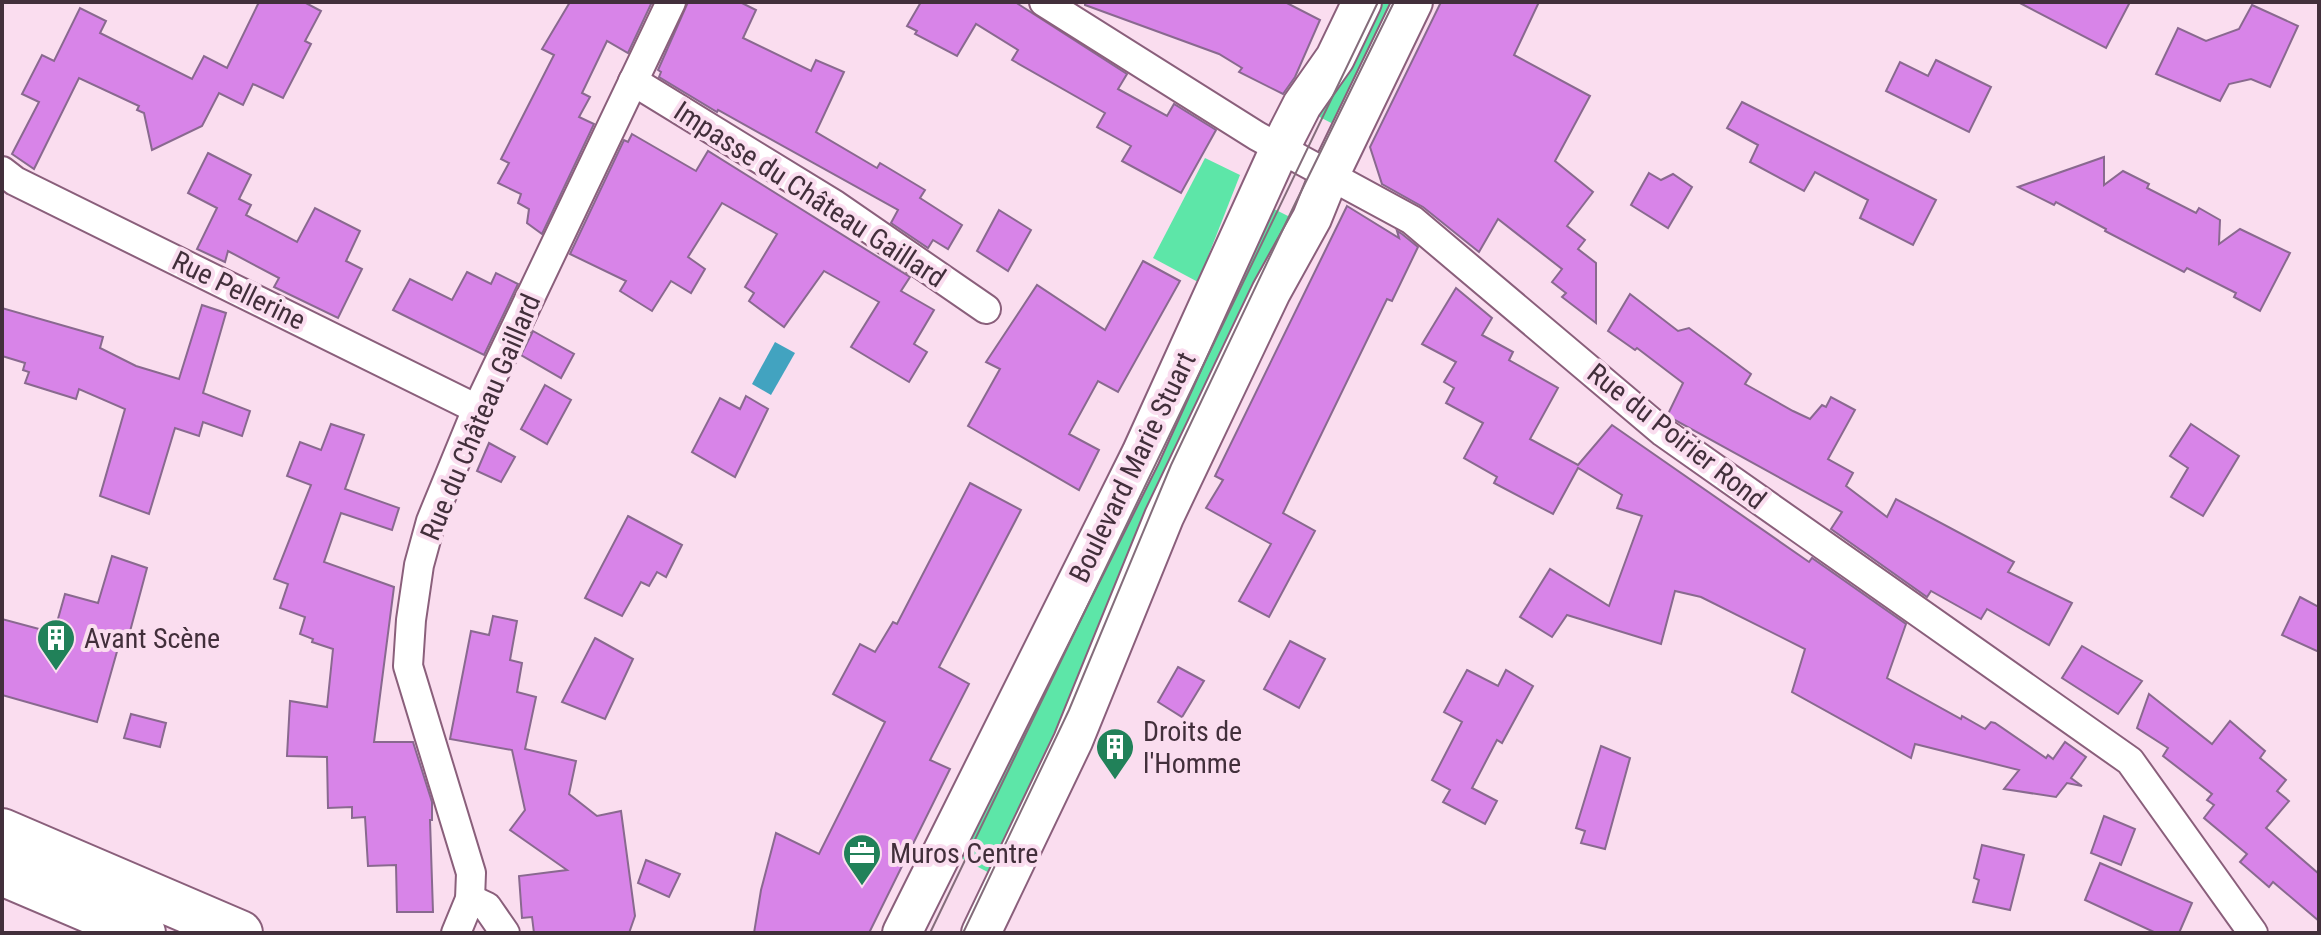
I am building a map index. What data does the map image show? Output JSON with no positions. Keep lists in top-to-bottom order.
{
  "streets": {
    "main road": ["Boulevard Marie Stuart"],
    "street": [
      "Impasse du Château Gaillard",
      "Rue Pellerine",
      "Rue du Château Gaillard",
      "Rue du Poirier Rond"
    ]
  },
  "crossings": [
    ["Impasse du Château Gaillard", "Rue du Château Gaillard"],
    ["Rue Pellerine", "Rue du Château Gaillard"],
    ["Rue du Poirier Rond", "Boulevard Marie Stuart"]
  ],
  "places": {
    "building": ["Avant Scène", "Droits de l'Homme"],
    "office": ["Muros Centre"]
  }
}
